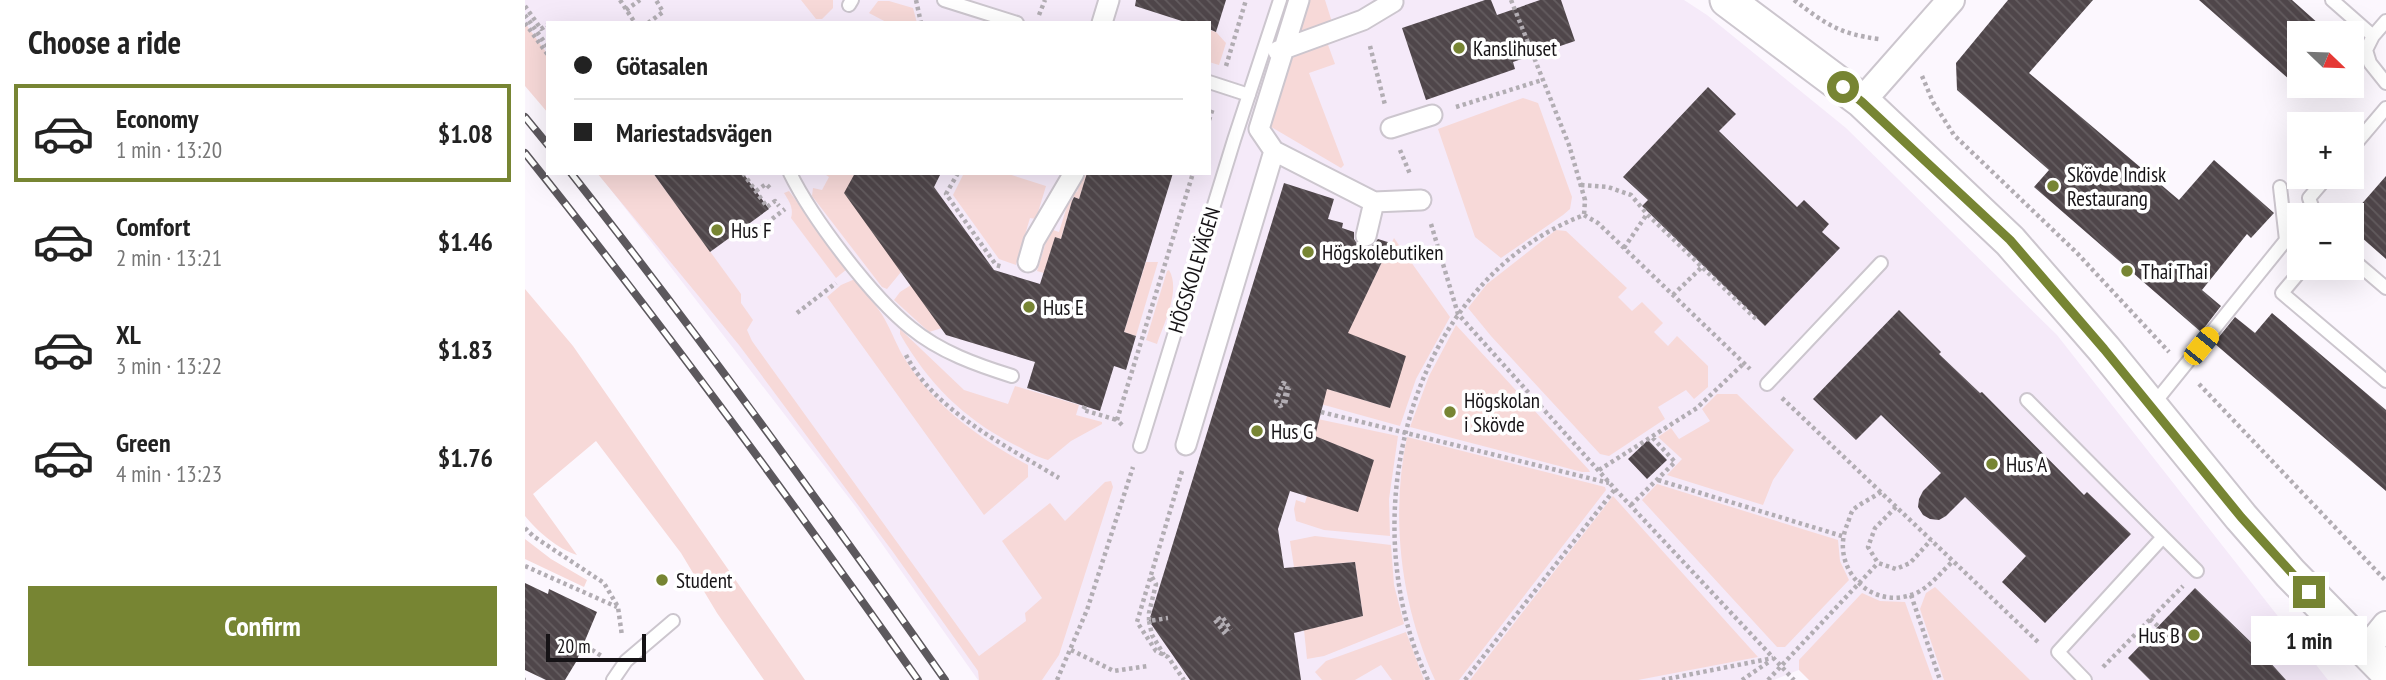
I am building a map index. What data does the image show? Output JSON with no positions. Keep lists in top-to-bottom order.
{
  "streets": {
    "lane": ["HÖGSKOLEVÄGEN"]
  },
  "places": [
    "Kanslihuset",
    "Skövde Indisk Restaurang",
    "Hus F",
    "Högskolebutiken",
    "Thai Thai",
    "Hus E",
    "Högskolan i Skövde",
    "Hus G",
    "Hus A",
    "Student",
    "Hus B"
  ],
  "scale_bar": "20 m",
  "north": "bottom right",
  "page": {
    "heading": "Choose a ride",
    "map_buttons": ["+", "−"],
    "banner": ["Götasalen", "Mariestadsvägen"],
    "list": [
      {
        "name": "Economy",
        "note": "1 min · 13:20",
        "value": "$1.08"
      },
      {
        "name": "Comfort",
        "note": "2 min · 13:21",
        "value": "$1.46"
      },
      {
        "name": "XL",
        "note": "3 min · 13:22",
        "value": "$1.83"
      },
      {
        "name": "Green",
        "note": "4 min · 13:23",
        "value": "$1.76"
      }
    ],
    "buttons": "Confirm",
    "bubble": "1 min",
    "scale": "20 m"
  }
}
